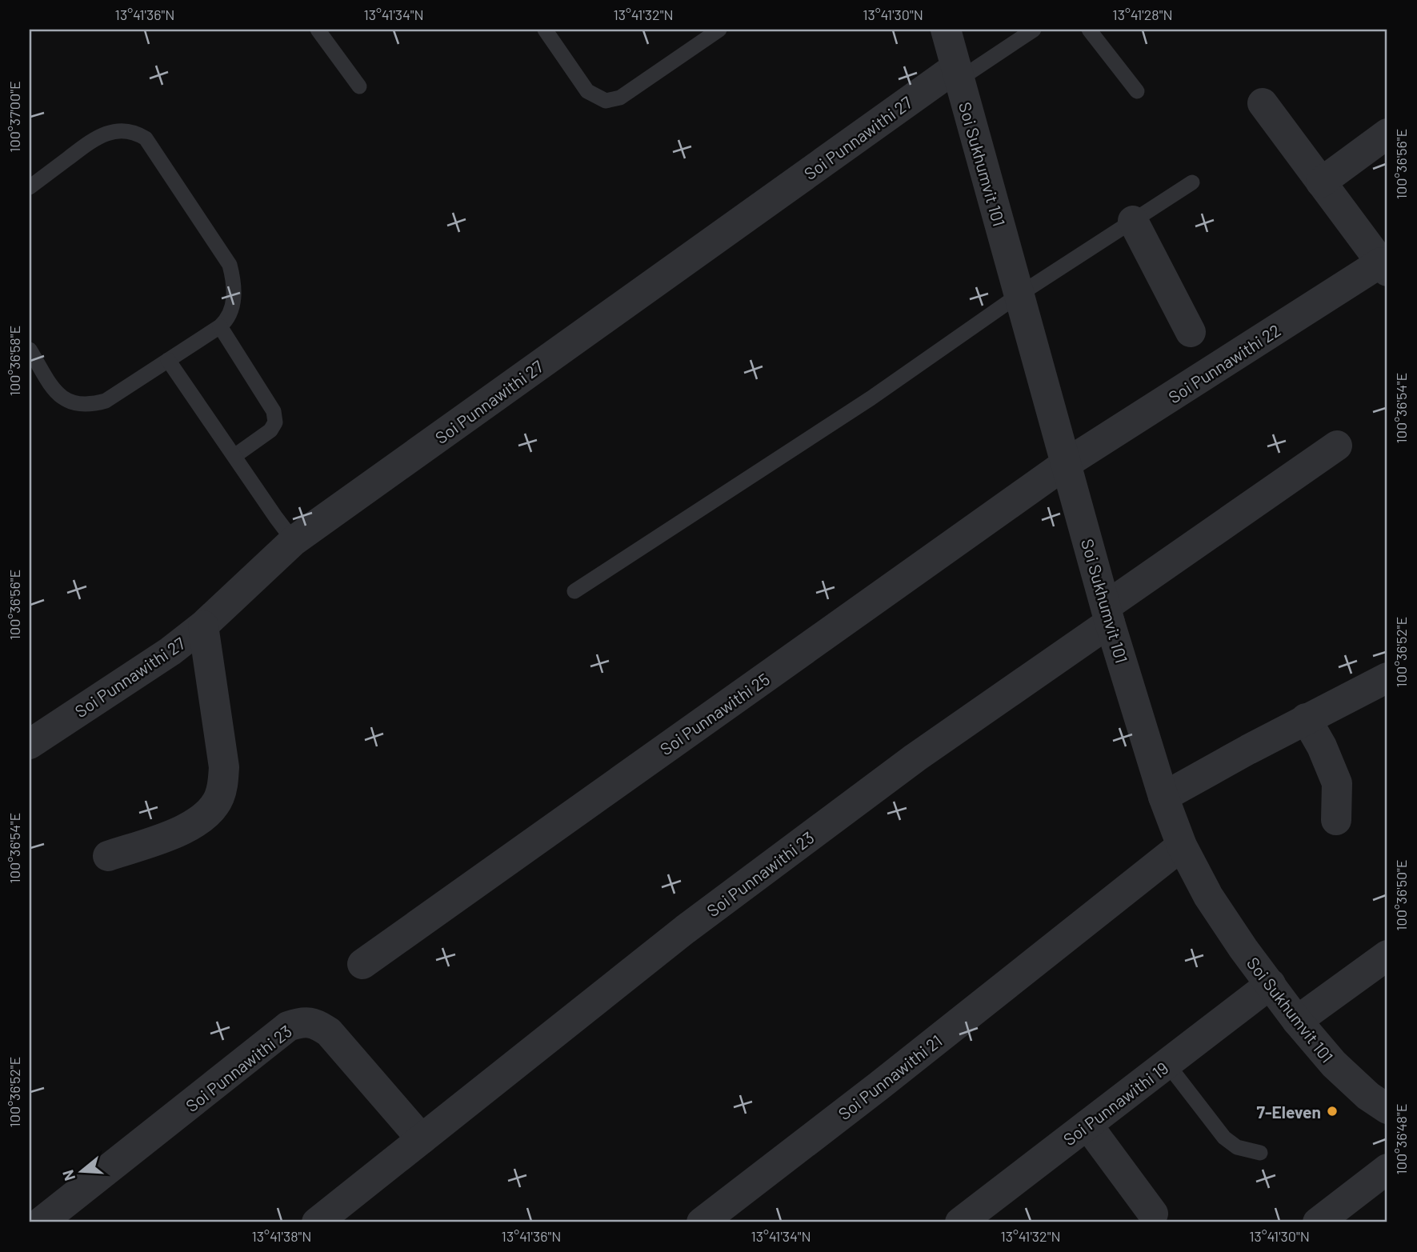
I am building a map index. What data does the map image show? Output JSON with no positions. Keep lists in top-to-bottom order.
{
  "streets": {
    "street": [
      "Soi Punnawithi 27",
      "Soi Sukhumvit 101",
      "Soi Punnawithi 22",
      "Soi Punnawithi 25",
      "Soi Punnawithi 23",
      "Soi Punnawithi 21",
      "Soi Punnawithi 19"
    ]
  },
  "crossings": [
    ["Soi Punnawithi 27", "Soi Sukhumvit 101"],
    ["Soi Sukhumvit 101", "Soi Punnawithi 22"],
    ["Soi Sukhumvit 101", "Soi Punnawithi 25"],
    ["Soi Sukhumvit 101", "Soi Punnawithi 23"],
    ["Soi Sukhumvit 101", "Soi Punnawithi 21"],
    ["Soi Sukhumvit 101", "Soi Punnawithi 19"],
    ["Soi Punnawithi 22", "Soi Punnawithi 25"]
  ],
  "places": ["7-Eleven"],
  "north": "left",
  "coordinates": [
    "13°41'36\"N",
    "13°41'34\"N",
    "13°41'32\"N",
    "13°41'30\"N",
    "13°41'28\"N",
    "100°37'00\"E",
    "100°36'56\"E",
    "100°36'58\"E",
    "100°36'54\"E",
    "100°36'52\"E",
    "100°36'50\"E",
    "100°36'48\"E",
    "13°41'38\"N"
  ]
}
